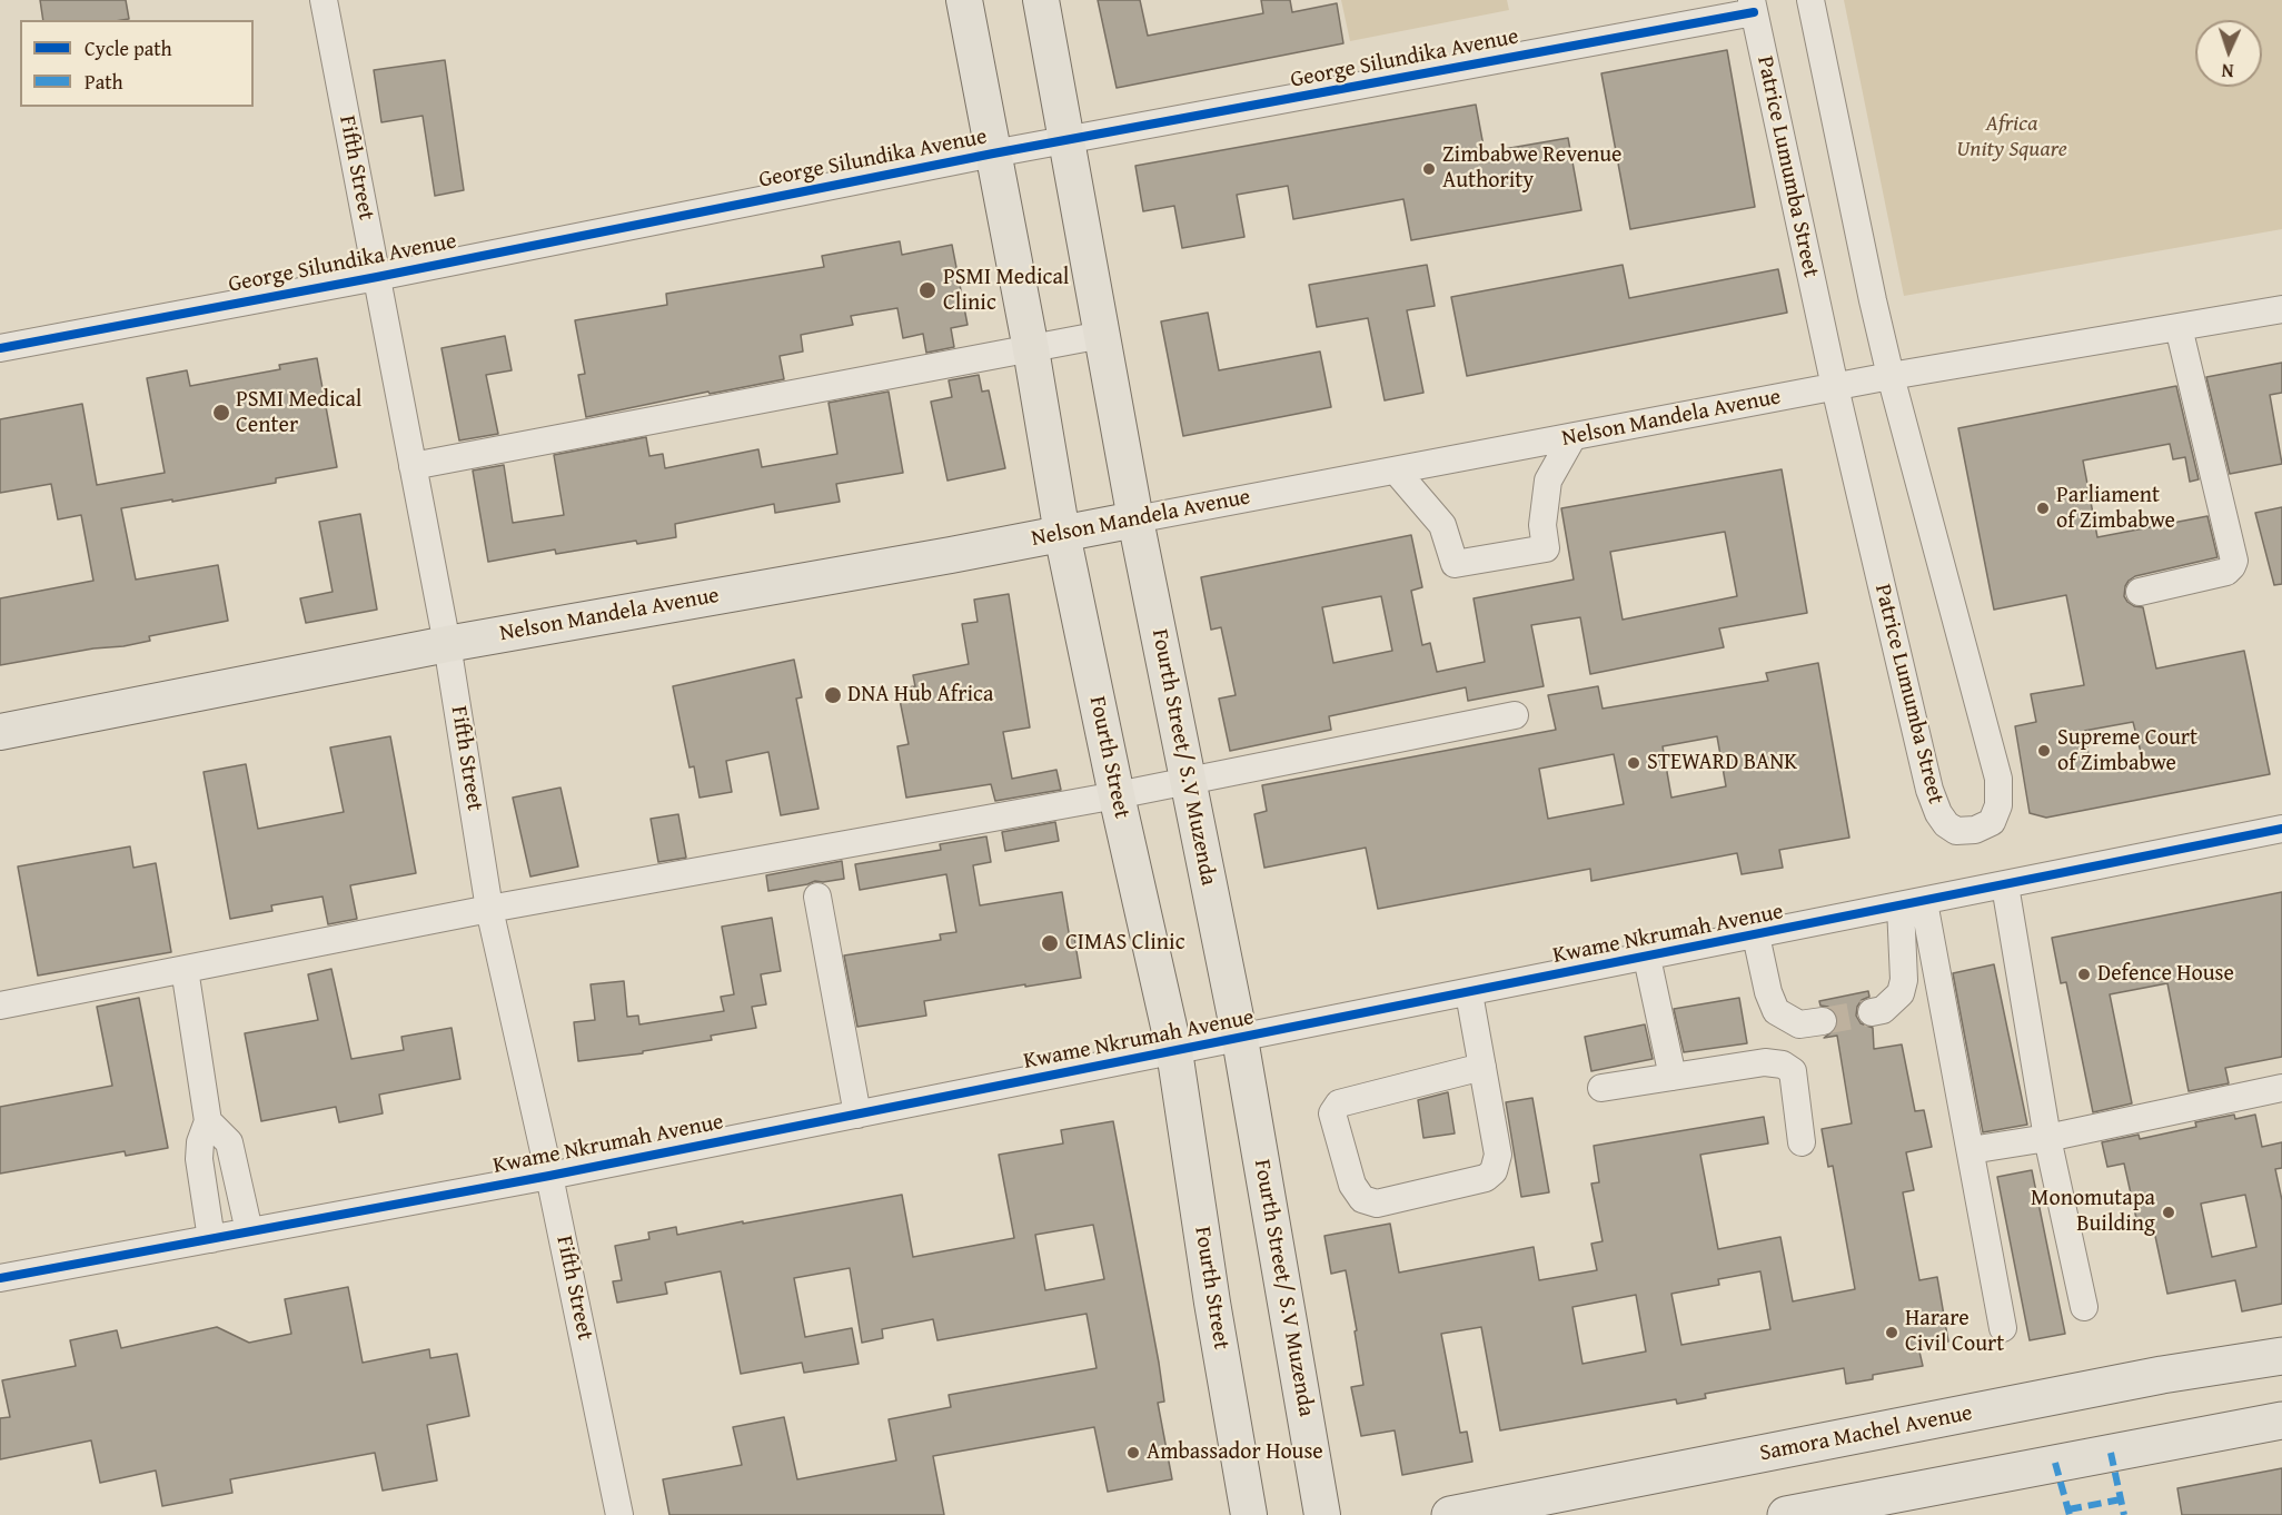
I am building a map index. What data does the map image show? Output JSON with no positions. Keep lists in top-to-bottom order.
{
  "streets": {
    "highway": ["Samora Machel Avenue"],
    "main road": ["Nelson Mandela Avenue", "Fourth Street", "Fourth Street/ S.V Muzenda"],
    "street": [
      "George Silundika Avenue",
      "Patrice Lumumba Street",
      "Fifth Street",
      "Kwame Nkrumah Avenue"
    ]
  },
  "crossings": [
    ["George Silundika Avenue", "Patrice Lumumba Street"],
    ["George Silundika Avenue", "Fifth Street"],
    ["George Silundika Avenue", "Fourth Street"],
    ["George Silundika Avenue", "Fourth Street/ S.V Muzenda"],
    ["Patrice Lumumba Street", "Nelson Mandela Avenue"],
    ["Fifth Street", "Nelson Mandela Avenue"],
    ["Fifth Street", "Kwame Nkrumah Avenue"],
    ["Nelson Mandela Avenue", "Fourth Street"],
    ["Nelson Mandela Avenue", "Fourth Street/ S.V Muzenda"],
    ["Fourth Street", "Kwame Nkrumah Avenue"],
    ["Fourth Street/ S.V Muzenda", "Kwame Nkrumah Avenue"]
  ],
  "parks": ["Africa Unity Square"],
  "places": [
    "Zimbabwe Revenue Authority",
    "PSMI Medical Clinic",
    "PSMI Medical Center",
    "Parliament of Zimbabwe",
    "DNA Hub Africa",
    "Supreme Court of Zimbabwe",
    "STEWARD BANK",
    "CIMAS Clinic",
    "Defence House",
    "Monomutapa Building",
    "Harare Civil Court",
    "Ambassador House"
  ],
  "legend": ["Cycle path", "Path"],
  "north": "bottom"
}
